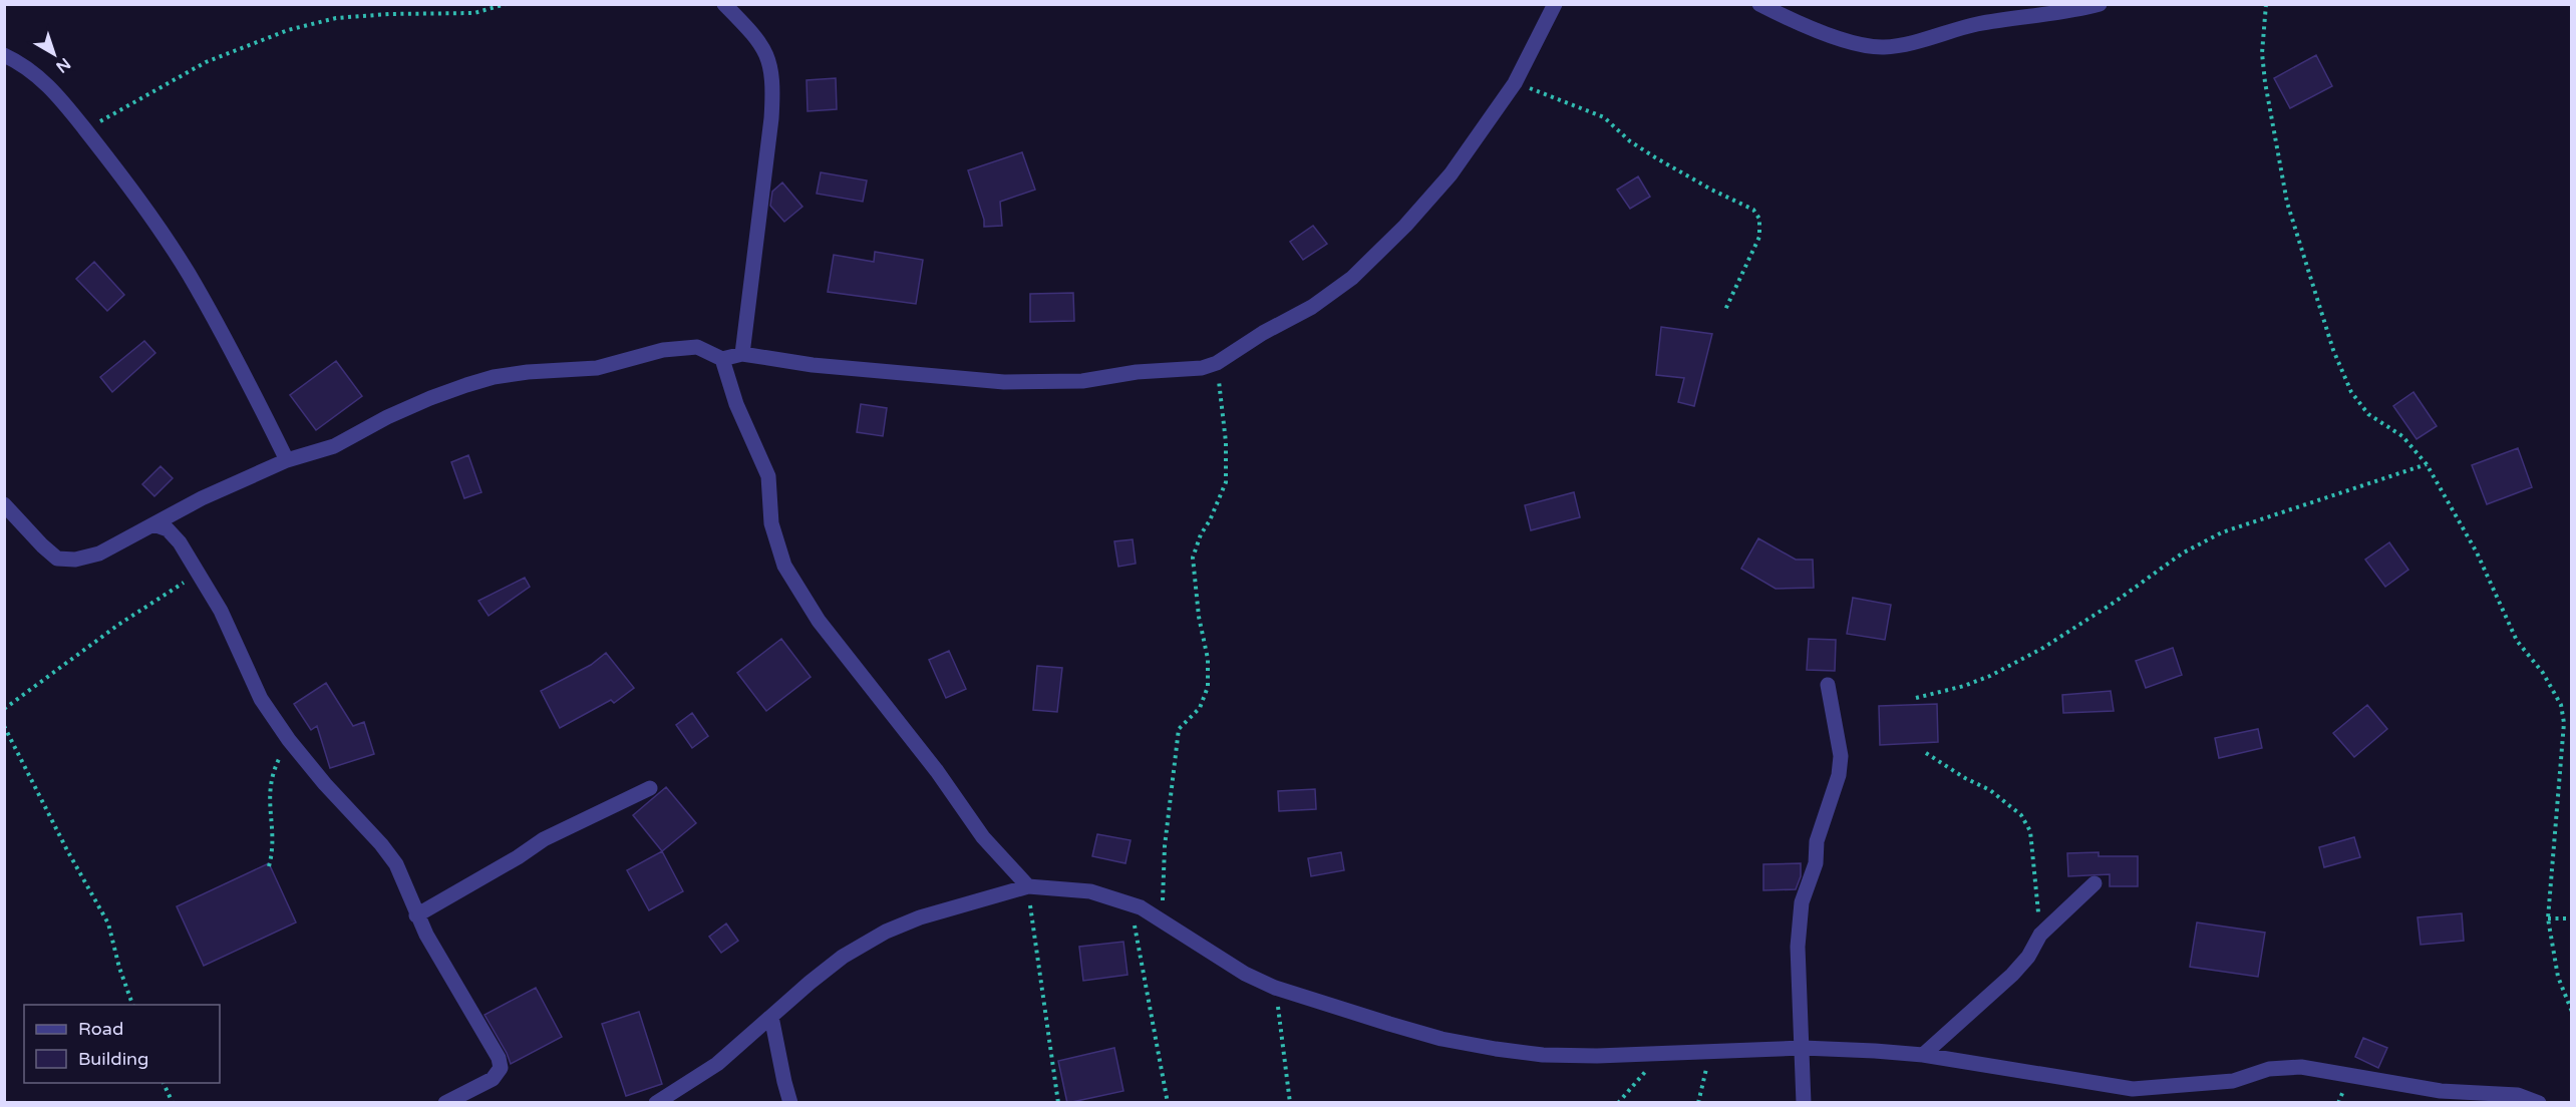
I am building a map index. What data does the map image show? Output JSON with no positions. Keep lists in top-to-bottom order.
{
  "legend": ["Road", "Building"],
  "north": "bottom right"
}
